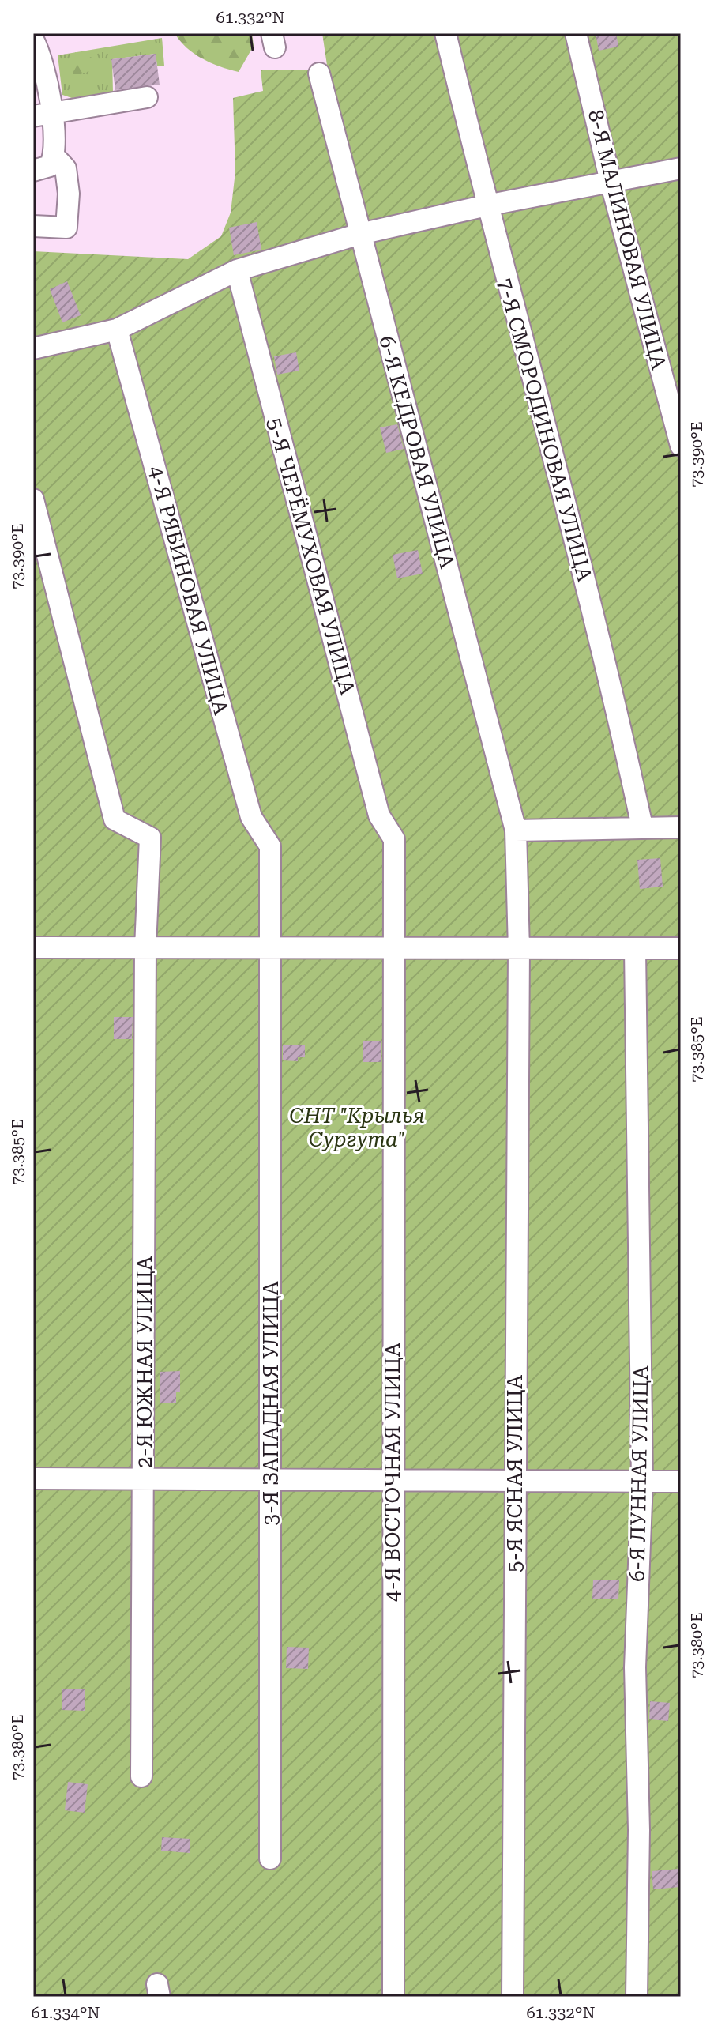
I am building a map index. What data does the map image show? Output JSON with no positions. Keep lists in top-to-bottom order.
{
  "streets": {
    "street": [
      "8-Я МАЛИНОВАЯ УЛИЦА",
      "7-Я СМОРОДИНОВАЯ УЛИЦА",
      "6-Я КЕДРОВАЯ УЛИЦА",
      "5-Я ЧЕРЁМУХОВАЯ УЛИЦА",
      "4-Я РЯБИНОВАЯ УЛИЦА",
      "2-Я ЮЖНАЯ УЛИЦА",
      "3-Я ЗАПАДНАЯ УЛИЦА",
      "4-Я ВОСТОЧНАЯ УЛИЦА",
      "5-Я ЯСНАЯ УЛИЦА",
      "6-Я ЛУННАЯ УЛИЦА"
    ]
  },
  "crossings": [
    ["6-Я КЕДРОВАЯ УЛИЦА", "5-Я ЯСНАЯ УЛИЦА"],
    ["5-Я ЧЕРЁМУХОВАЯ УЛИЦА", "4-Я ВОСТОЧНАЯ УЛИЦА"],
    ["4-Я РЯБИНОВАЯ УЛИЦА", "3-Я ЗАПАДНАЯ УЛИЦА"]
  ],
  "parks": ["CНТ \"Крылья Сургута\""],
  "coordinates": [
    "61.332°N",
    "73.390°E",
    "73.385°E",
    "73.380°E",
    "61.334°N"
  ]
}
